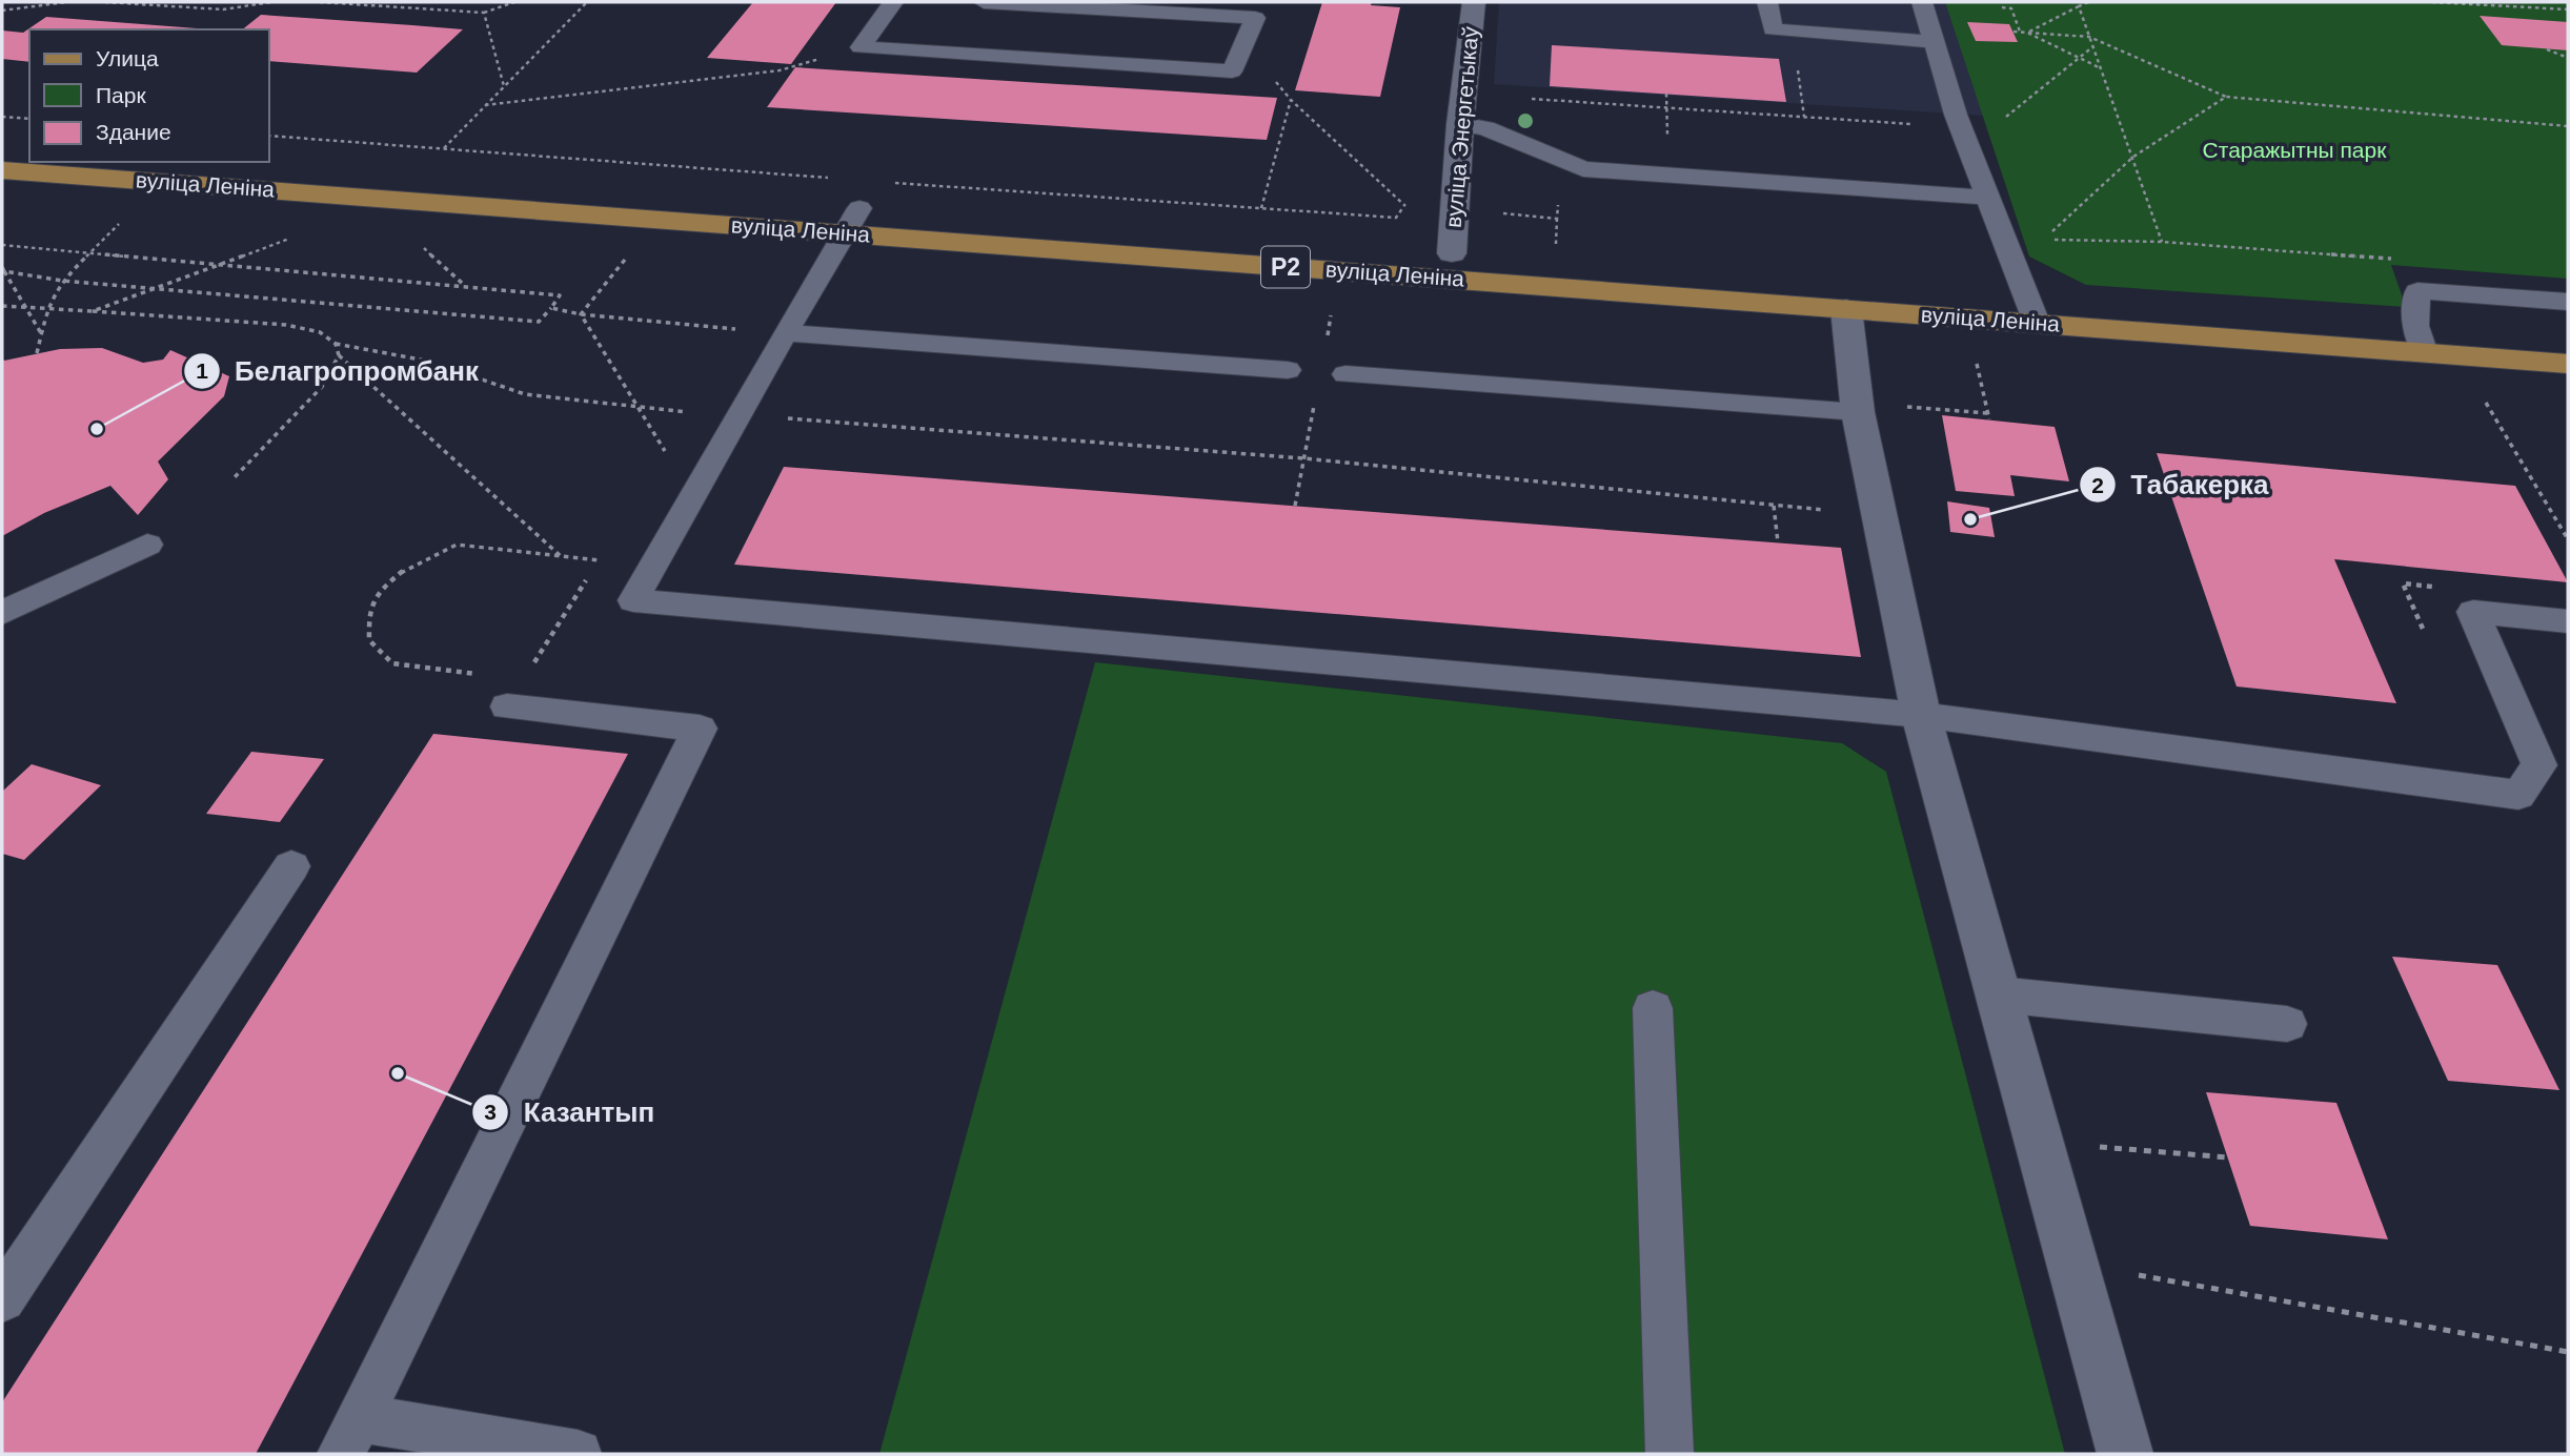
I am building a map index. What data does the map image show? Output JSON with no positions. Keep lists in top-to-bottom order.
{
  "streets": {
    "main road": ["вуліца Леніна", "Р2"],
    "street": ["вуліца Энергетыкаў"]
  },
  "crossings": [
    ["вуліца Энергетыкаў", "вуліца Леніна"]
  ],
  "parks": ["Старажытны парк"],
  "places": ["Белагропромбанк", "Табакерка", "Казантып"],
  "legend": ["Улица", "Парк", "Здание"]
}
